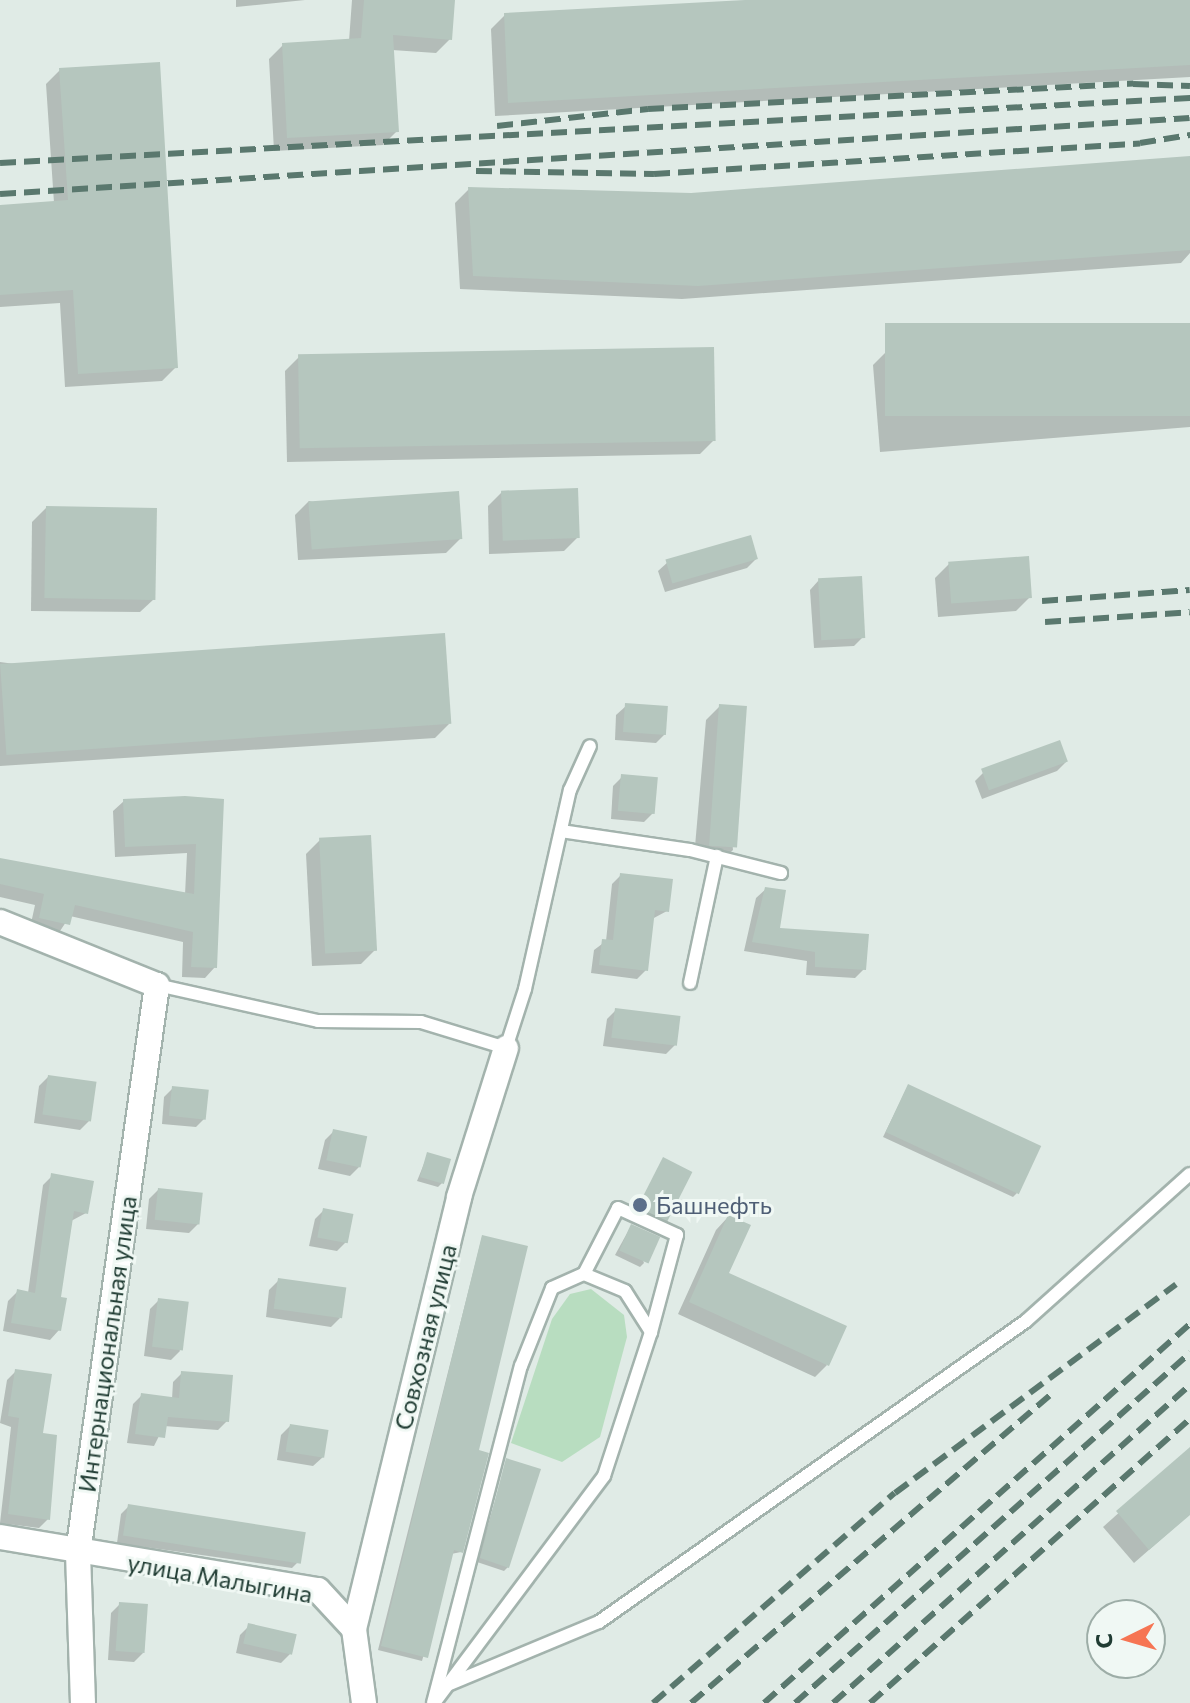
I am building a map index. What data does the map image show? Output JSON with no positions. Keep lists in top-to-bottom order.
{
  "streets": {
    "street": ["Совхозная улица", "Интернациональная улица", "улица Малыгина"]
  },
  "crossings": [
    ["Совхозная улица", "улица Малыгина"],
    ["Интернациональная улица", "улица Малыгина"]
  ],
  "places": ["Башнефть"],
  "north": "left"
}
